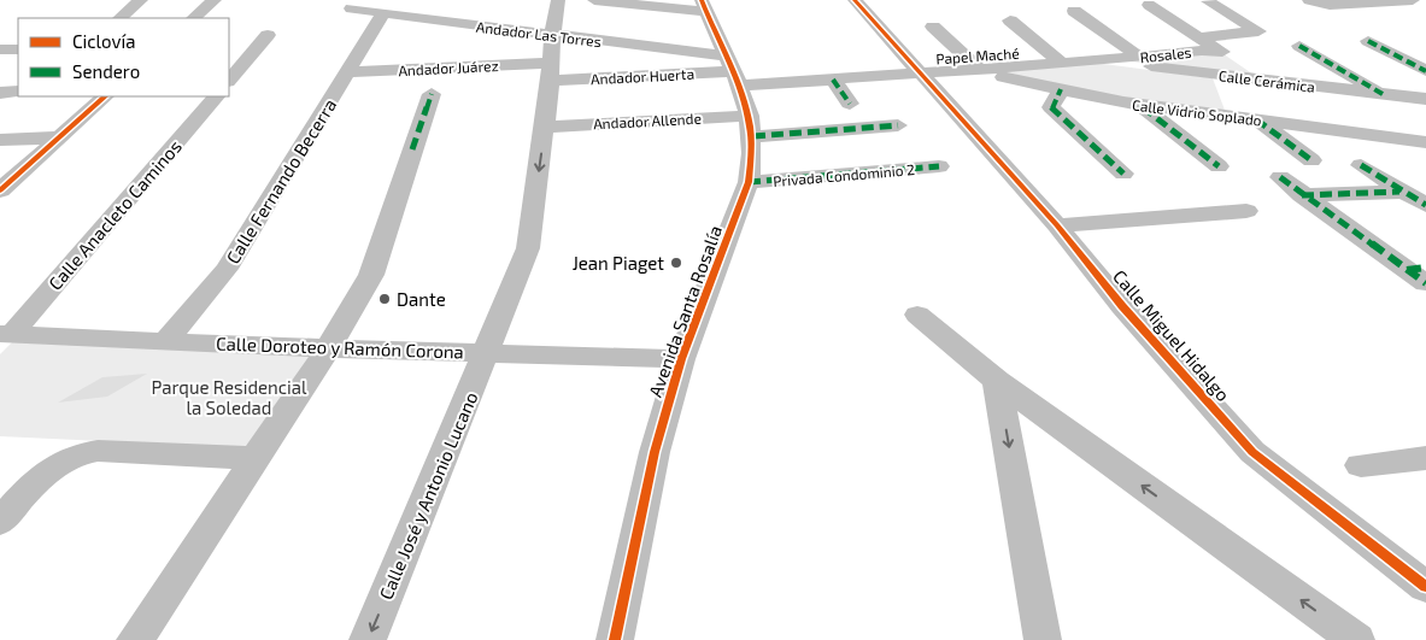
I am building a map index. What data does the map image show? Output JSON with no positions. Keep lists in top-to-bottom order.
{
  "streets": {
    "street": [
      "Andador Las Torres",
      "Rosales",
      "Papel Maché",
      "Andador Juárez",
      "Andador Huerta",
      "Calle Cerámica",
      "Calle Vidrio Soplado",
      "Andador Allende",
      "Privada Condominio 2",
      "Calle Fernando Becerra",
      "Calle Anacleto Caminos",
      "Avenida Santa Rosalía",
      "Calle Miguel Hidalgo",
      "Calle Doroteo y Ramón Corona",
      "Calle José y Antonio Lucano"
    ]
  },
  "crossings": [
    ["Andador Las Torres", "Papel Maché"],
    ["Andador Las Torres", "Andador Huerta"],
    ["Andador Las Torres", "Calle Fernando Becerra"],
    ["Andador Las Torres", "Avenida Santa Rosalía"],
    ["Andador Las Torres", "Calle José y Antonio Lucano"],
    ["Rosales", "Papel Maché"],
    ["Rosales", "Calle Cerámica"],
    ["Papel Maché", "Andador Huerta"],
    ["Papel Maché", "Calle Cerámica"],
    ["Papel Maché", "Calle Vidrio Soplado"],
    ["Papel Maché", "Avenida Santa Rosalía"],
    ["Papel Maché", "Calle Miguel Hidalgo"],
    ["Andador Juárez", "Andador Huerta"],
    ["Andador Juárez", "Calle Fernando Becerra"],
    ["Andador Juárez", "Calle José y Antonio Lucano"],
    ["Andador Huerta", "Avenida Santa Rosalía"],
    ["Andador Huerta", "Calle José y Antonio Lucano"],
    ["Andador Allende", "Avenida Santa Rosalía"],
    ["Andador Allende", "Calle José y Antonio Lucano"],
    ["Privada Condominio 2", "Avenida Santa Rosalía"],
    ["Calle Fernando Becerra", "Calle Doroteo y Ramón Corona"],
    ["Calle Anacleto Caminos", "Calle Doroteo y Ramón Corona"],
    ["Avenida Santa Rosalía", "Calle Doroteo y Ramón Corona"],
    ["Calle Doroteo y Ramón Corona", "Calle José y Antonio Lucano"]
  ],
  "parks": ["Parque Residencial la Soledad"],
  "places": ["Jean Piaget", "Dante"],
  "legend": ["Ciclovía", "Sendero"]
}
